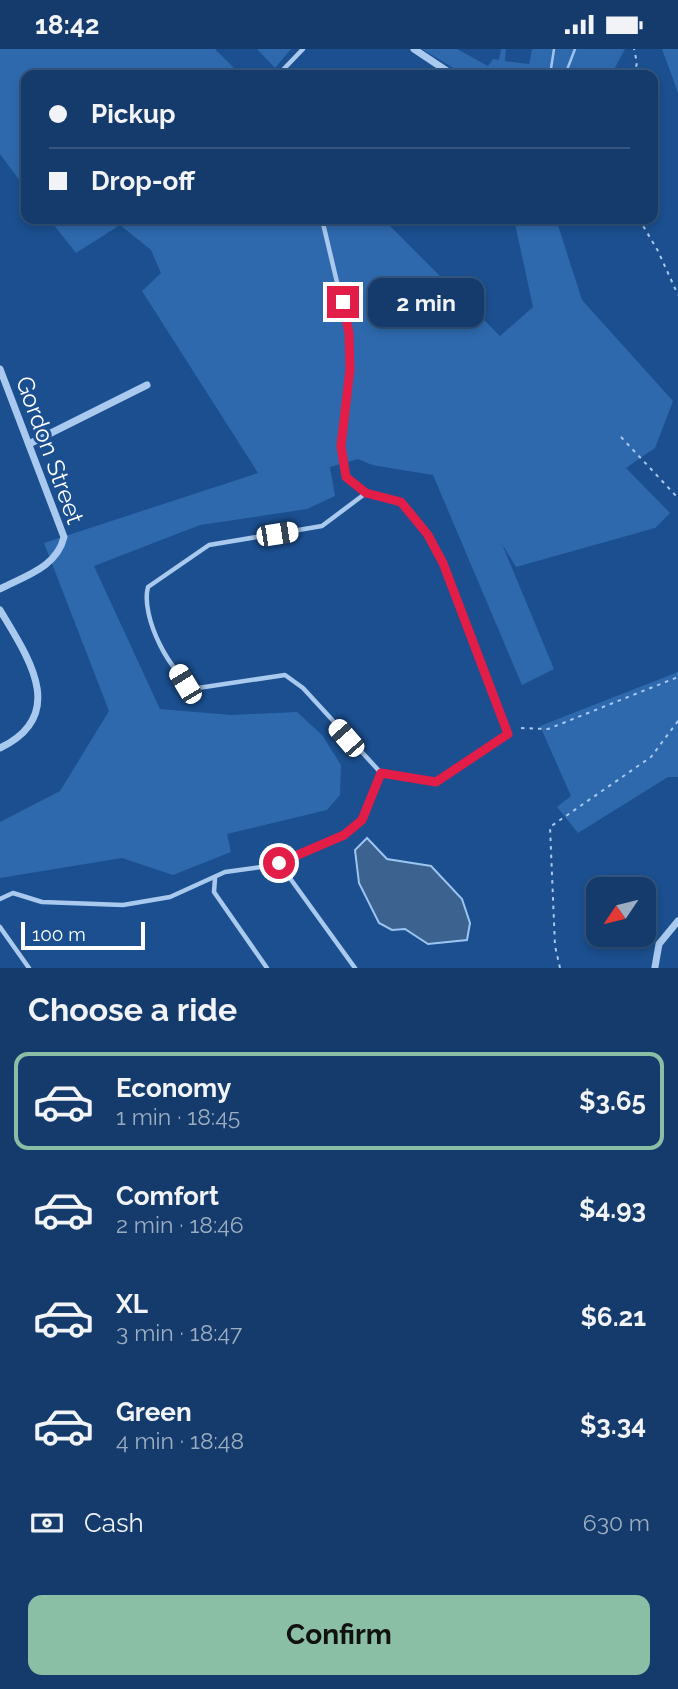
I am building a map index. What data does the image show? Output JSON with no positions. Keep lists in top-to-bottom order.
{
  "streets": {
    "street": ["Gordon Street"]
  },
  "scale_bar": "100 m",
  "north": "bottom left",
  "page": {
    "status": "18:42",
    "banner": ["Pickup", "Drop-off"],
    "bubble": "2 min",
    "scale": "100 m",
    "heading": "Choose a ride",
    "list": [
      {
        "name": "Economy",
        "note": "1 min · 18:45",
        "value": "$3.65"
      },
      {
        "name": "Comfort",
        "note": "2 min · 18:46",
        "value": "$4.93"
      },
      {
        "name": "XL",
        "note": "3 min · 18:47",
        "value": "$6.21"
      },
      {
        "name": "Green",
        "note": "4 min · 18:48",
        "value": "$3.34"
      }
    ],
    "pay": ["Cash", "630 m"],
    "buttons": "Confirm"
  }
}
